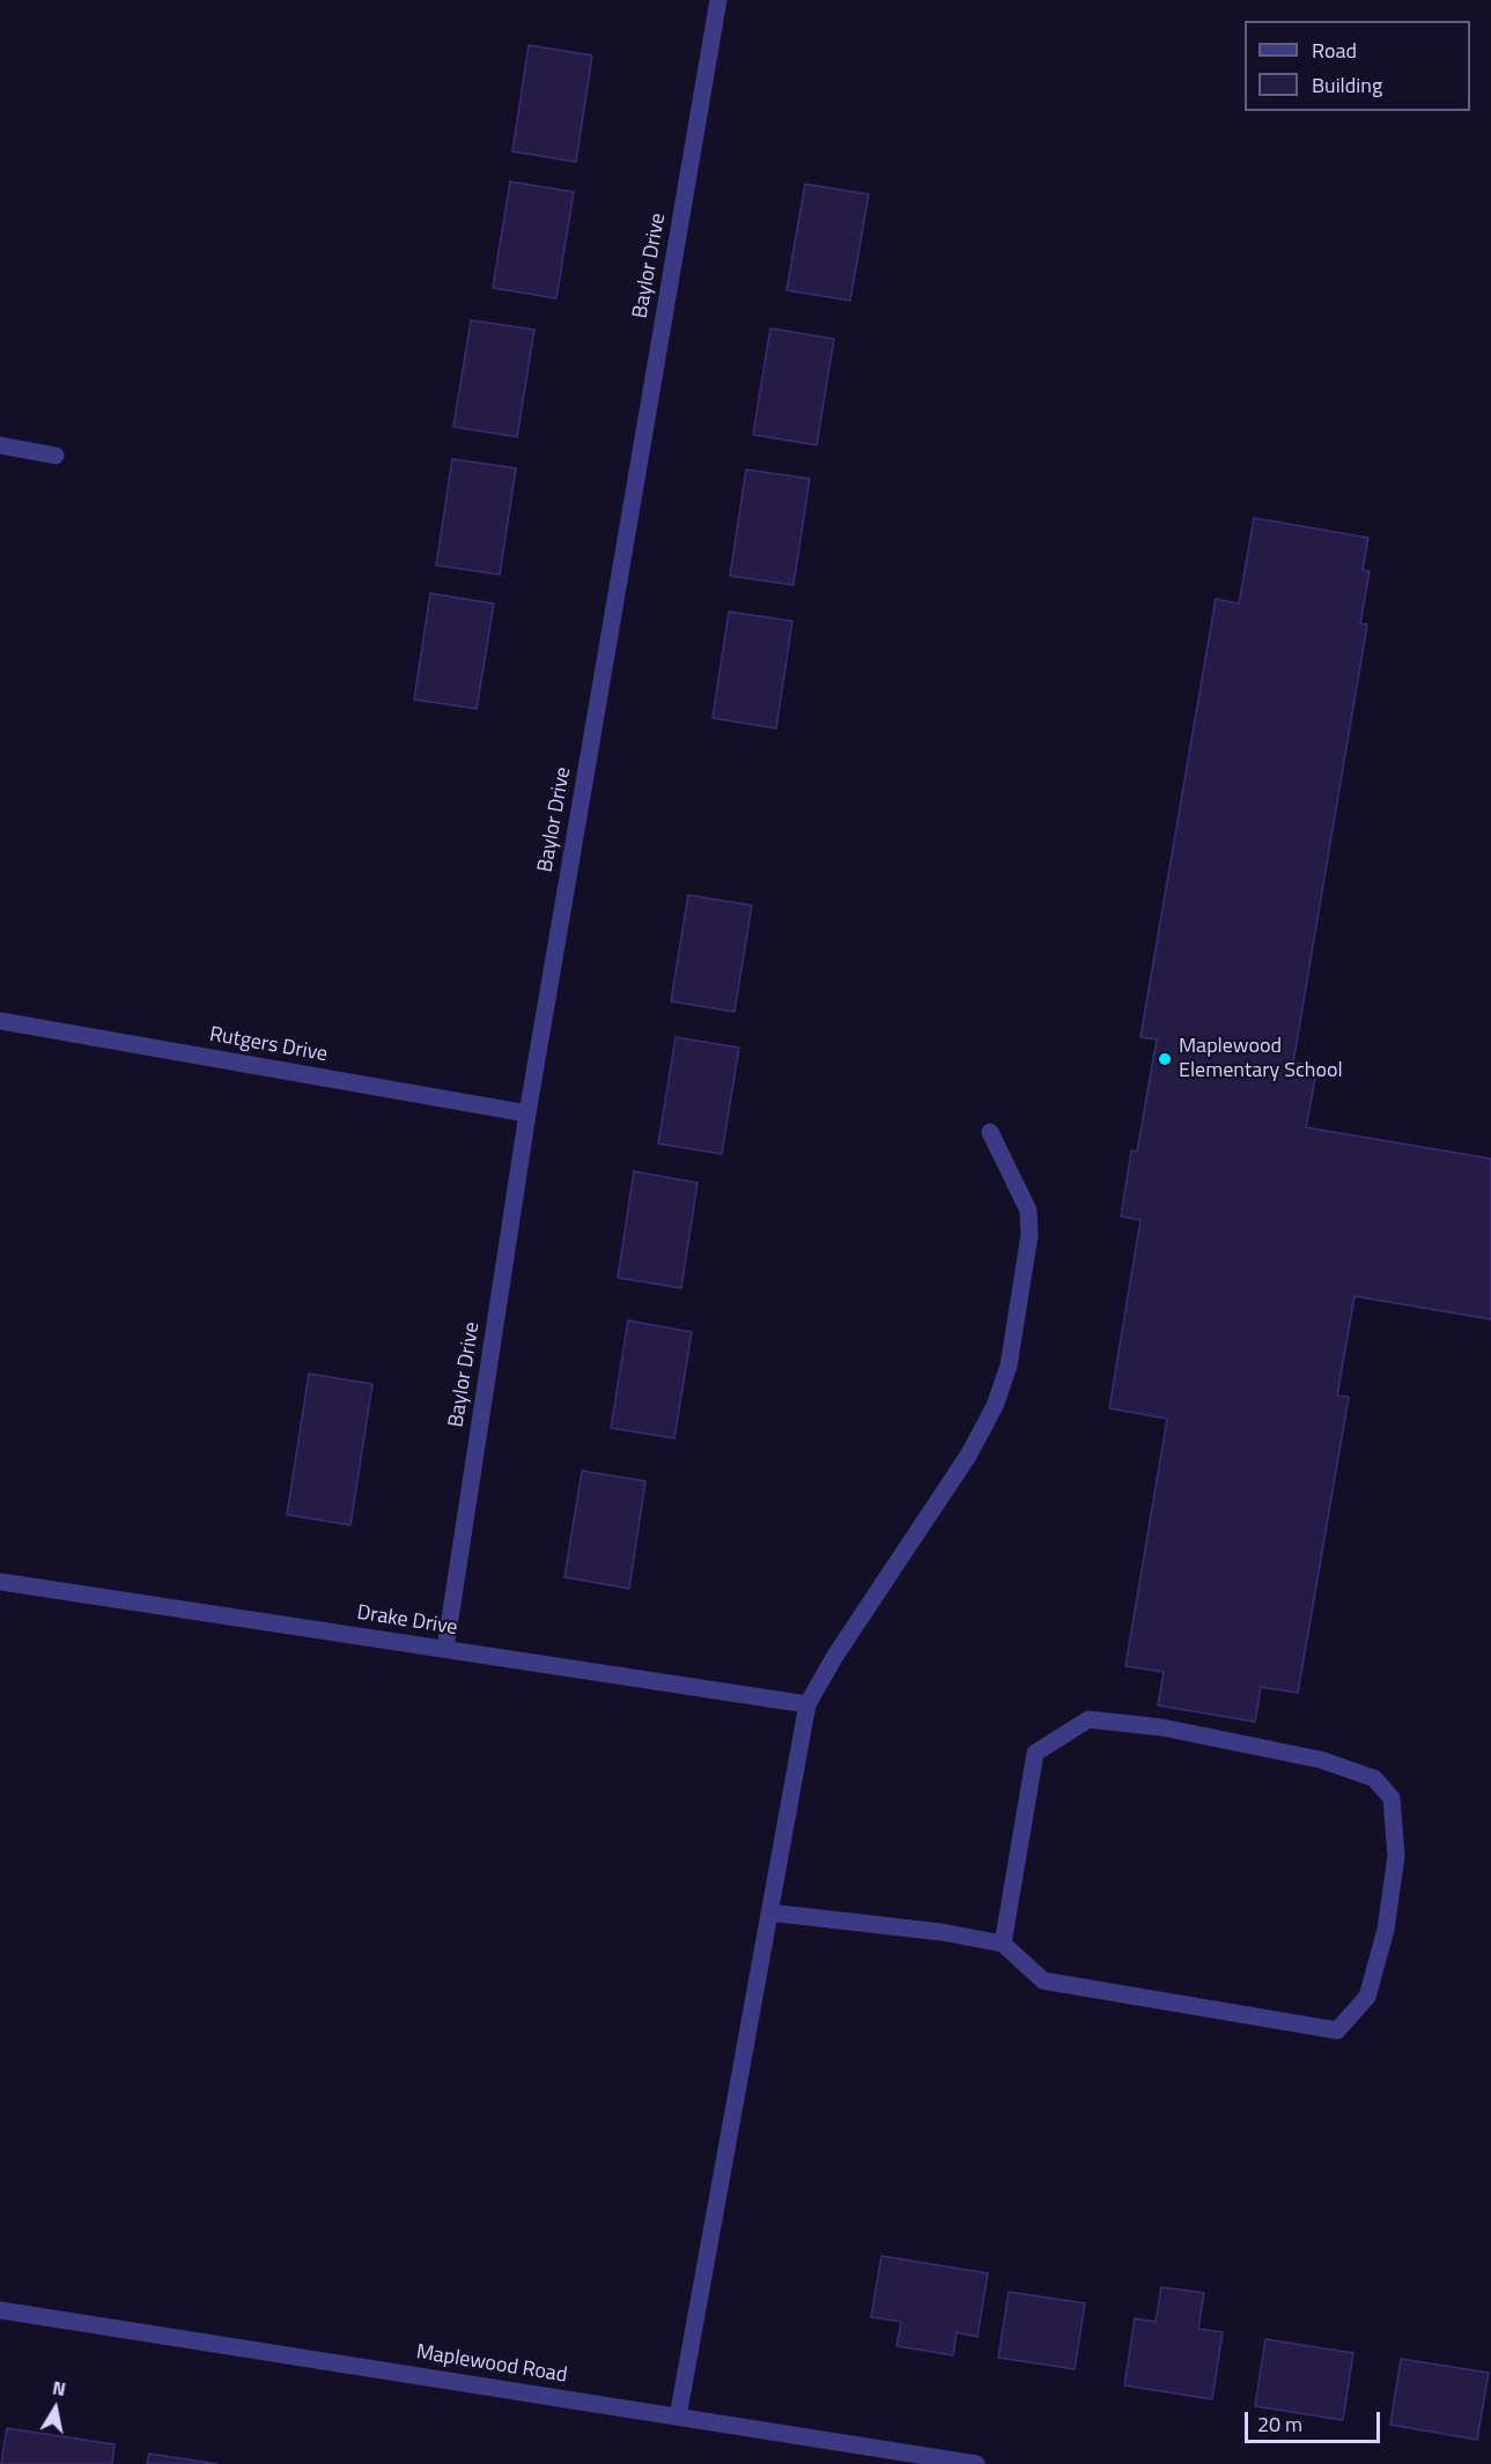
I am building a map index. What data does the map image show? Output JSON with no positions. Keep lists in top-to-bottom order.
{
  "streets": {
    "street": [
      "Baylor Drive",
      "Rutgers Drive",
      "Drake Drive",
      "Maplewood Road"
    ]
  },
  "crossings": [
    ["Baylor Drive", "Rutgers Drive"],
    ["Baylor Drive", "Drake Drive"]
  ],
  "places": ["Maplewood Elementary School"],
  "legend": ["Road", "Building"],
  "scale_bar": "20 m",
  "north": "top"
}
